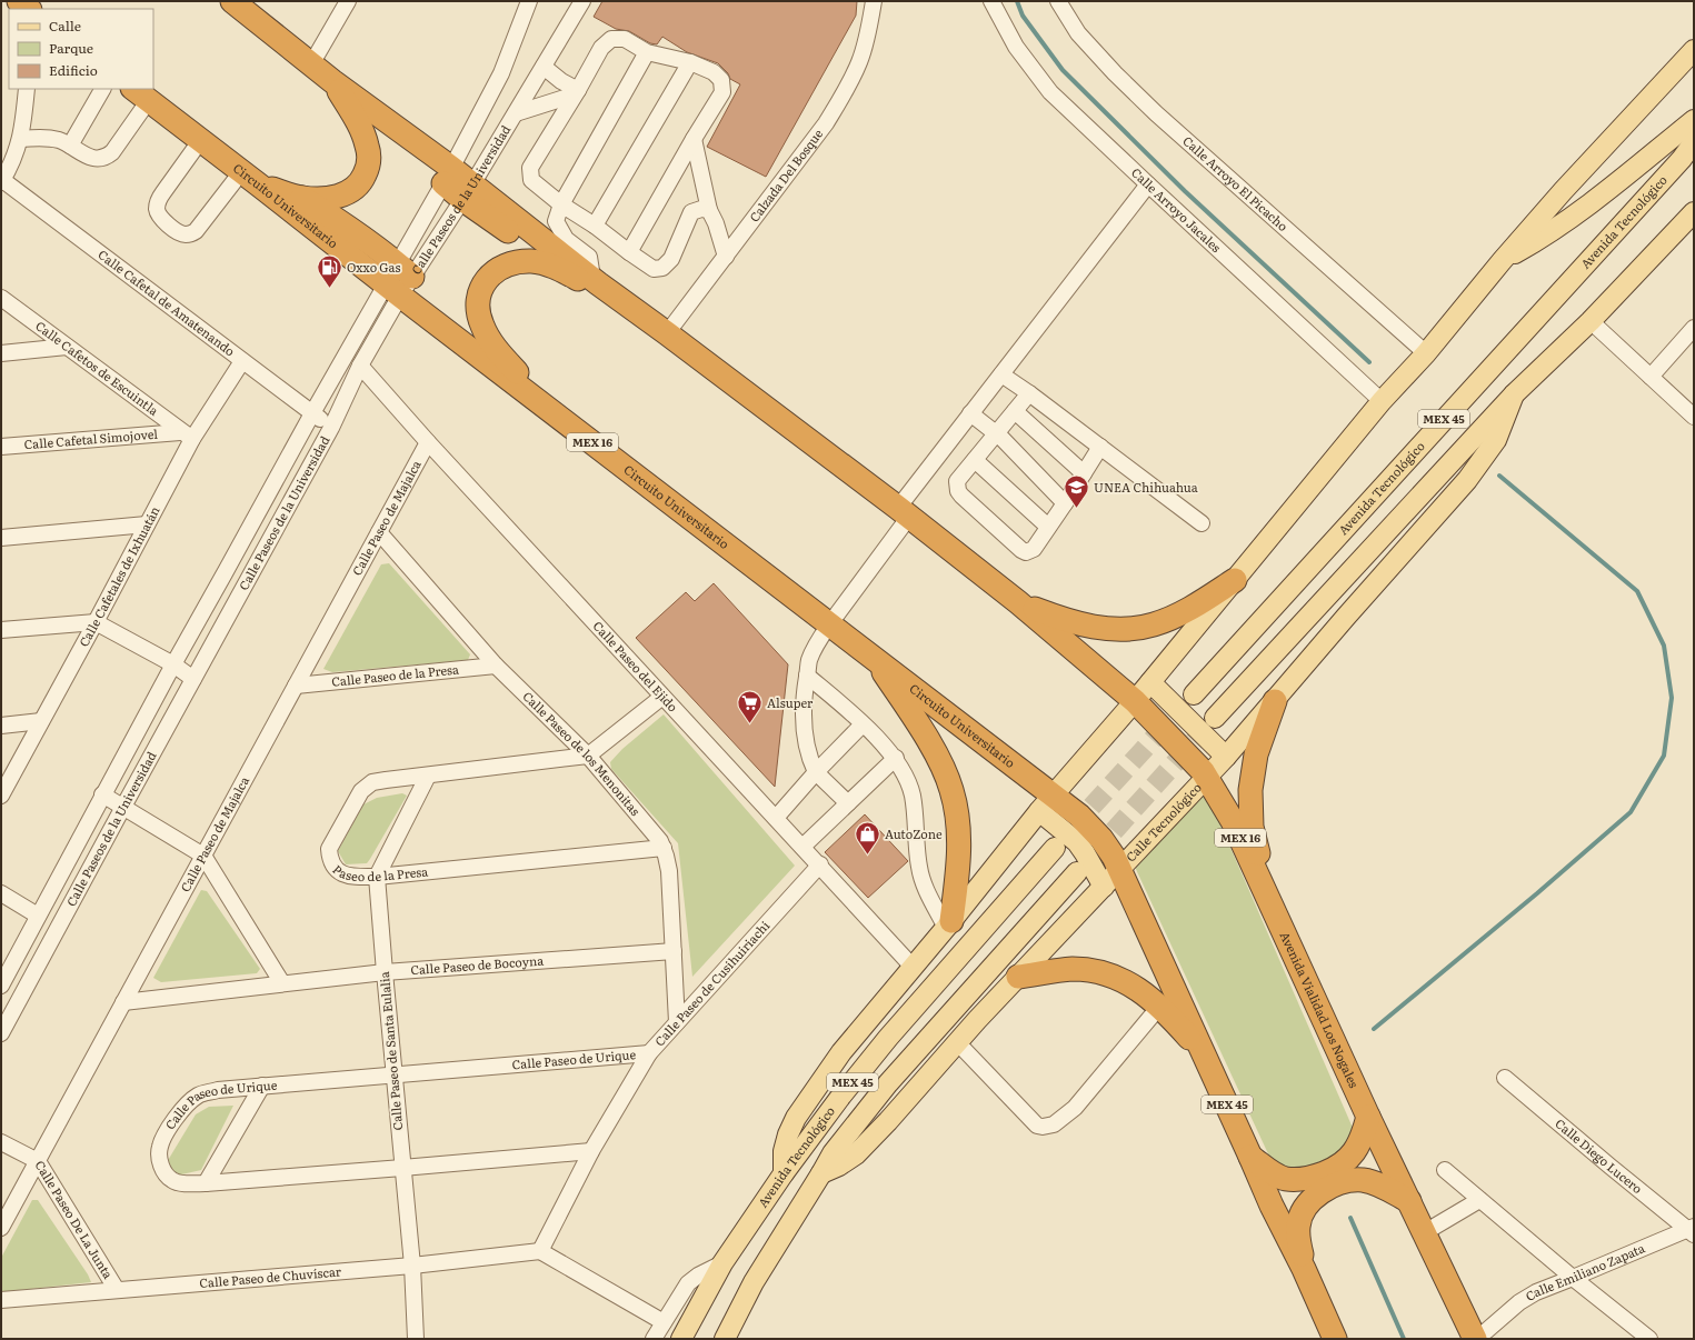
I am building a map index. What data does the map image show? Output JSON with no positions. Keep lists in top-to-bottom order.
{
  "streets": {
    "highway": [
      "Circuito Universitario",
      "MEX 45",
      "MEX 16",
      "Avenida Vialidad Los Nogales"
    ],
    "main road": ["Avenida Tecnológico", "Calle Tecnológico"],
    "street": [
      "Calzada Del Bosque",
      "Calle Arroyo El Picacho",
      "Calle Paseos de la Universidad",
      "Calle Arroyo Jacales",
      "Calle Cafetal de Amatenando",
      "Calle Cafetos de Escuintla",
      "Calle Cafetal Simojovel",
      "Calle Paseo de Majalca",
      "Calle Cafetales de Ixhuatán",
      "Calle Paseo del Ejido",
      "Calle Paseo de la Presa",
      "Calle Paseo de los Menonitas",
      "Paseo de la Presa",
      "Calle Paseo de Bocoyna",
      "Calle Paseo de Cusihuiriachi",
      "Calle Paseo de Santa Eulalia",
      "Calle Paseo de Urique",
      "Calle Diego Lucero",
      "Calle Paseo De La Junta",
      "Calle Emiliano Zapata",
      "Calle Paseo de Chuvíscar"
    ]
  },
  "crossings": [
    ["Calzada Del Bosque", "MEX 16"],
    ["Calle Paseos de la Universidad", "Circuito Universitario"],
    ["Calle Paseos de la Universidad", "Calle Cafetal de Amatenando"],
    ["Calle Paseos de la Universidad", "MEX 16"],
    ["Calle Paseos de la Universidad", "Calle Paseo del Ejido"],
    ["Circuito Universitario", "MEX 45"],
    ["Calle Cafetal de Amatenando", "Calle Cafetales de Ixhuatán"],
    ["Calle Cafetos de Escuintla", "Calle Cafetal Simojovel"],
    ["Calle Cafetos de Escuintla", "Calle Cafetales de Ixhuatán"],
    ["MEX 45", "Calle Tecnológico"],
    ["MEX 45", "Avenida Vialidad Los Nogales"],
    ["Calle Cafetal Simojovel", "Calle Cafetales de Ixhuatán"],
    ["MEX 16", "Avenida Vialidad Los Nogales"],
    ["Calle Paseo de Majalca", "Calle Paseo del Ejido"],
    ["Calle Paseo de Majalca", "Calle Paseo de la Presa"],
    ["Calle Paseo de Majalca", "Calle Paseo de los Menonitas"],
    ["Calle Paseo de Majalca", "Calle Paseo de Bocoyna"],
    ["Calle Paseo de Majalca", "Calle Paseo De La Junta"],
    ["Calle Paseo del Ejido", "Calle Paseo de Cusihuiriachi"],
    ["Calle Paseo de la Presa", "Calle Paseo de los Menonitas"],
    ["Calle Paseo de los Menonitas", "Paseo de la Presa"],
    ["Calle Paseo de los Menonitas", "Calle Paseo de Bocoyna"],
    ["Calle Paseo de los Menonitas", "Calle Paseo de Cusihuiriachi"],
    ["Calle Tecnológico", "Avenida Vialidad Los Nogales"],
    ["Paseo de la Presa", "Calle Paseo de Santa Eulalia"],
    ["Calle Paseo de Bocoyna", "Calle Paseo de Santa Eulalia"],
    ["Calle Paseo de Cusihuiriachi", "Calle Paseo de Urique"],
    ["Calle Paseo de Cusihuiriachi", "Calle Paseo de Chuvíscar"],
    ["Avenida Vialidad Los Nogales", "Calle Emiliano Zapata"],
    ["Calle Paseo de Santa Eulalia", "Calle Paseo de Urique"],
    ["Calle Paseo de Santa Eulalia", "Calle Paseo de Chuvíscar"],
    ["Calle Diego Lucero", "Calle Emiliano Zapata"],
    ["Calle Paseo De La Junta", "Calle Paseo de Chuvíscar"]
  ],
  "places": {
    "fuel station": ["Oxxo Gas"],
    "school or university": ["UNEA Chihuahua"],
    "supermarket": ["Alsuper"],
    "shop": ["AutoZone"]
  },
  "legend": ["Calle", "Parque", "Edificio"]
}
